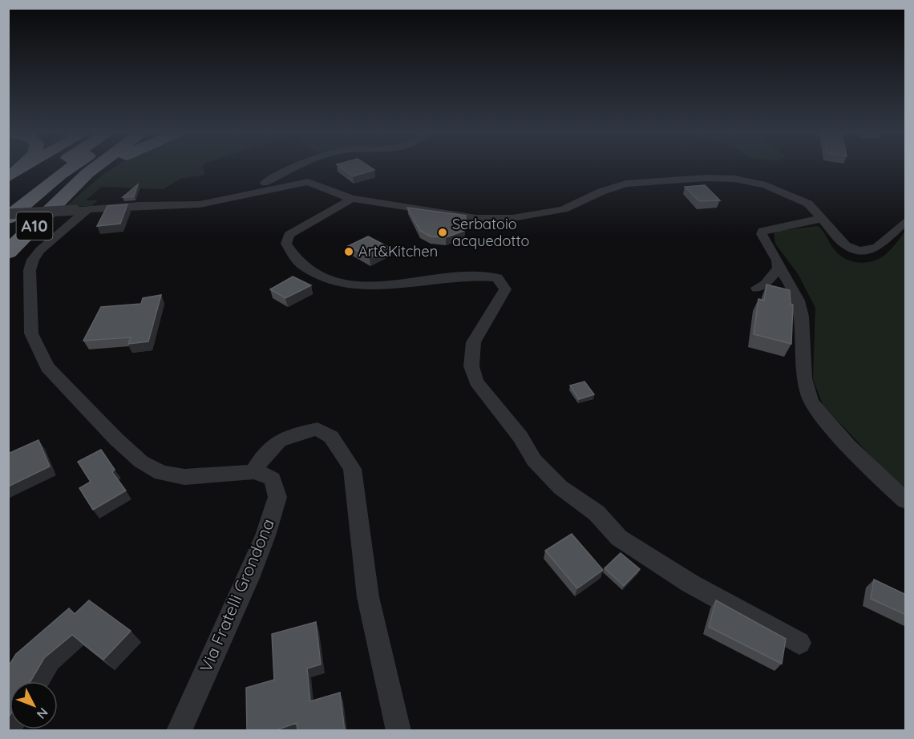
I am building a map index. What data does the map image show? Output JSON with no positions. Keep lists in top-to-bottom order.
{
  "streets": {
    "highway": ["A10"],
    "street": ["Via Fratelli Grondona"]
  },
  "places": ["Serbatoio acquedotto", "Art&Kitchen"],
  "north": "bottom right"
}
